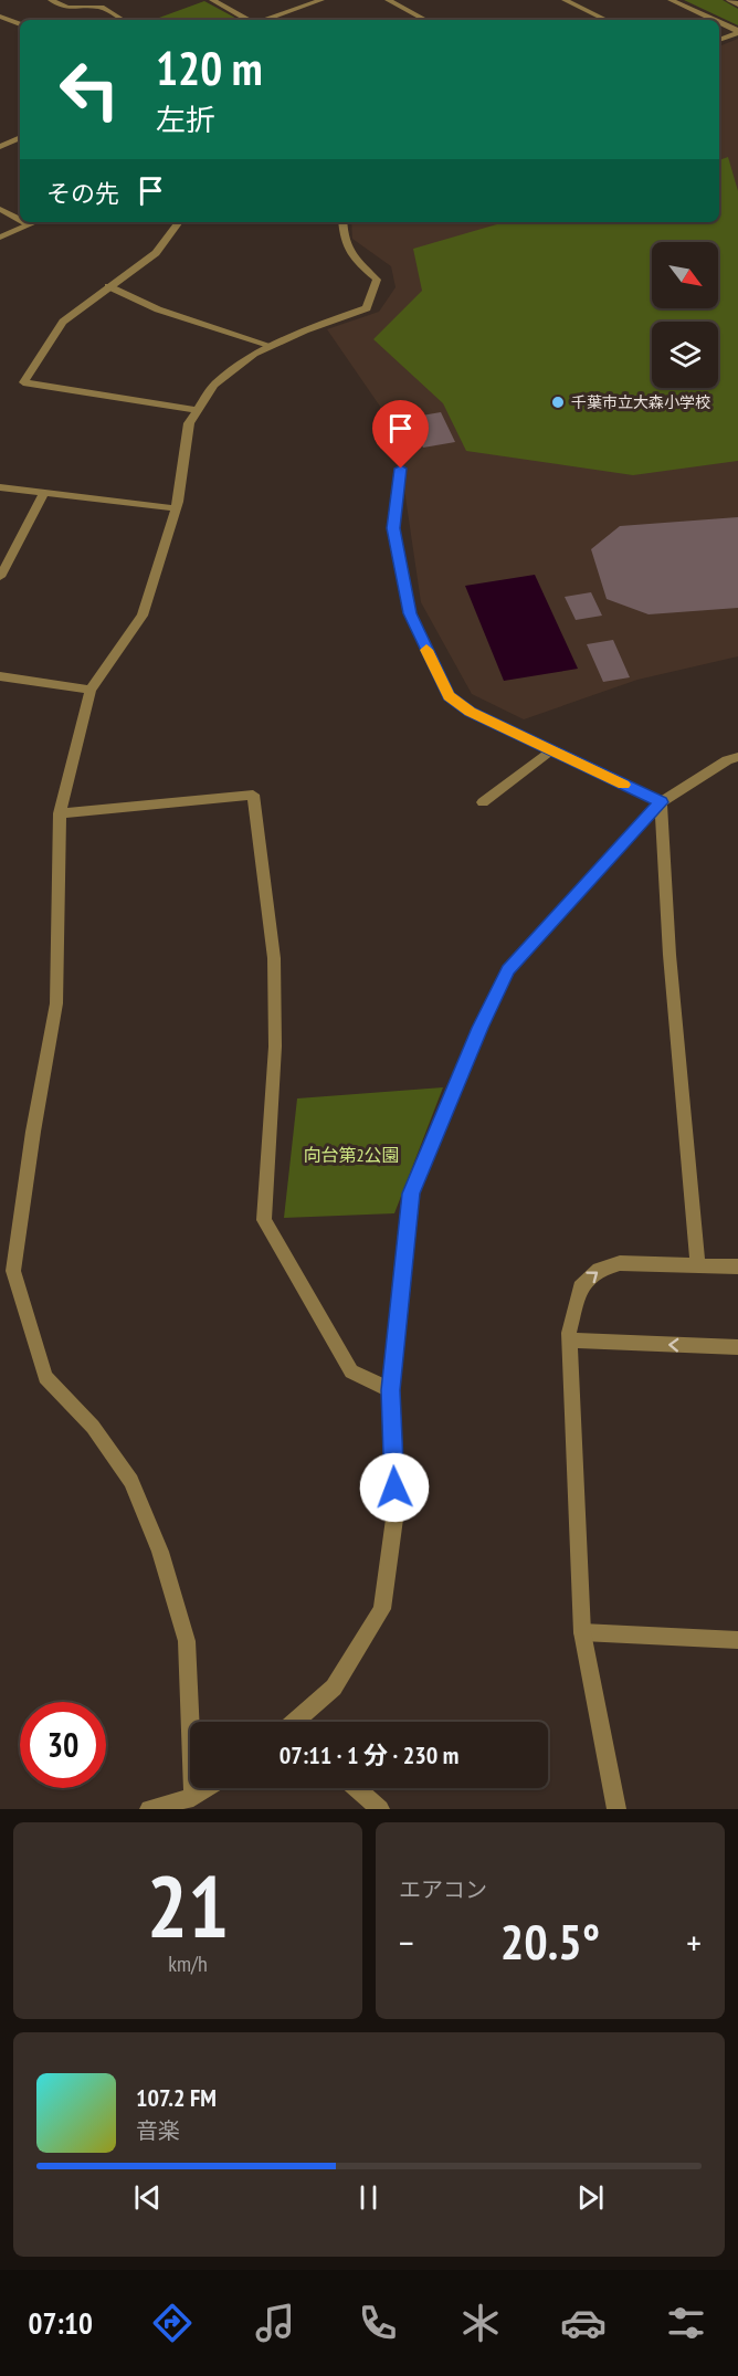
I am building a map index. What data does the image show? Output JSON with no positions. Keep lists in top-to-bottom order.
{
  "parks": ["向台第2公園"],
  "places": ["千葉市立大森小学校"],
  "north": "bottom right",
  "page": {
    "turn": ["120 m", "左折"],
    "then": "その先",
    "limit": "30",
    "trip": "07:11 · 1 分 · 230 m",
    "tile": [
      ["21", "km/h"],
      "エアコン"
    ],
    "heat": ["−", "20.5°", "+"],
    "song": ["107.2 FM", "音楽"],
    "tabs": "07:10"
  }
}
